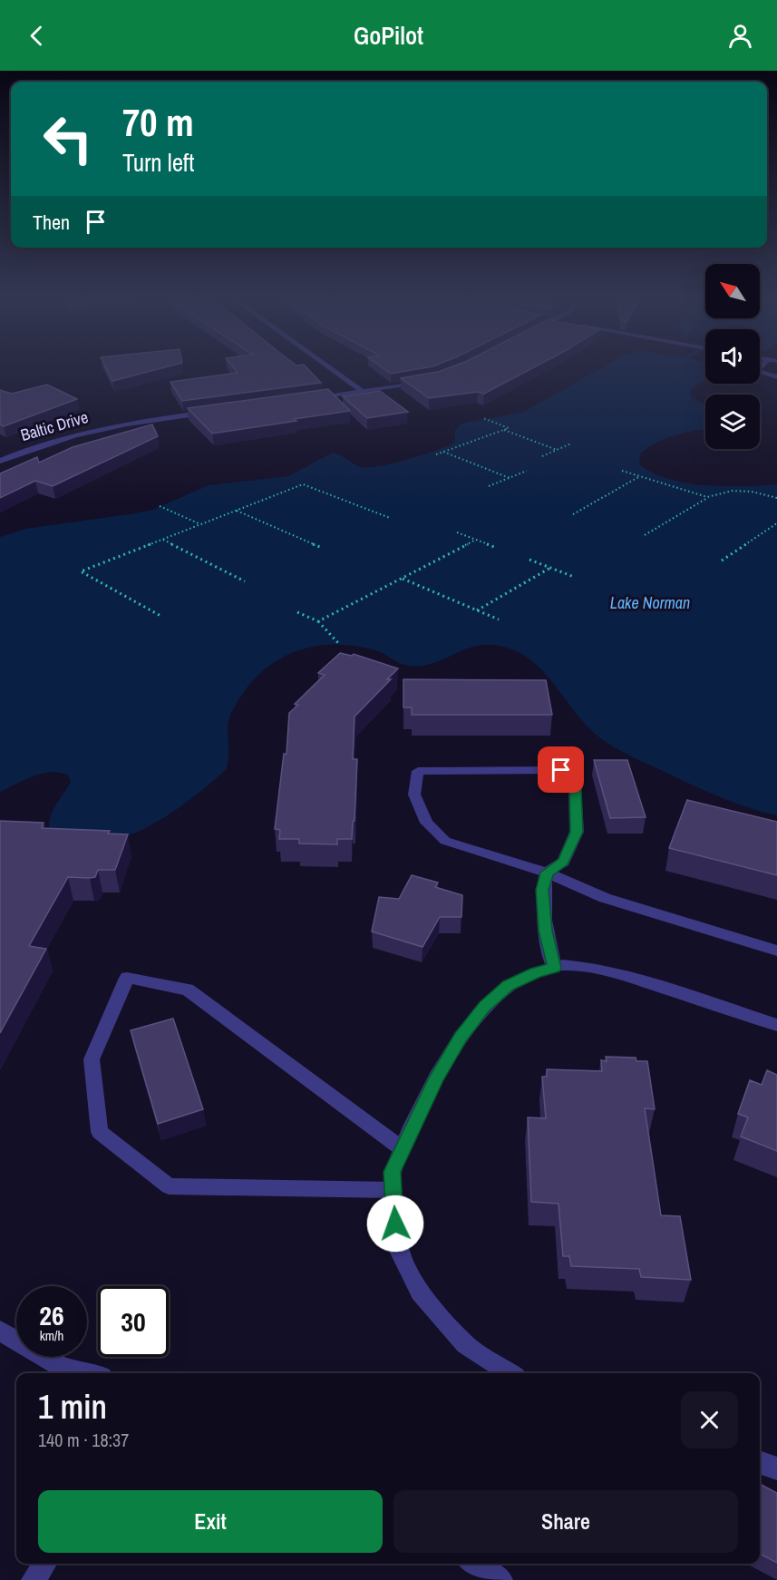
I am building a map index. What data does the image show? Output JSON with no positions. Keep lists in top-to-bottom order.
{
  "streets": {
    "street": ["Baltic Drive"]
  },
  "water": ["Lake Norman"],
  "north": "top left",
  "page": {
    "header": "GoPilot",
    "turn": ["70 m", "Turn left"],
    "then": "Then",
    "speed": "26 km/h",
    "limit": "30",
    "heading": ["1 min", "140 m · 18:37"],
    "buttons": ["Exit", "Share"]
  }
}
